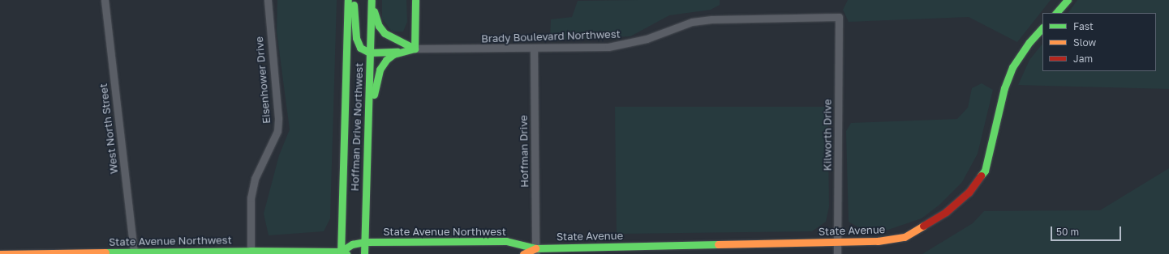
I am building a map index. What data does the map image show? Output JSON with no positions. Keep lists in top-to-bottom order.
{
  "streets": {
    "street": [
      "Brady Boulevard Northwest",
      "Eisenhower Drive",
      "Hoffman Drive Northwest",
      "West North Street",
      "Kilworth Drive",
      "Hoffman Drive",
      "State Avenue",
      "State Avenue Northwest"
    ]
  },
  "crossings": [
    ["Brady Boulevard Northwest", "Kilworth Drive"],
    ["Brady Boulevard Northwest", "Hoffman Drive"],
    ["Eisenhower Drive", "State Avenue Northwest"],
    ["Hoffman Drive Northwest", "State Avenue Northwest"],
    ["West North Street", "State Avenue Northwest"],
    ["Kilworth Drive", "State Avenue"],
    ["Hoffman Drive", "State Avenue"],
    ["Hoffman Drive", "State Avenue Northwest"],
    ["State Avenue", "State Avenue Northwest"]
  ],
  "legend": ["Fast", "Slow", "Jam"],
  "scale_bar": "50 m"
}
